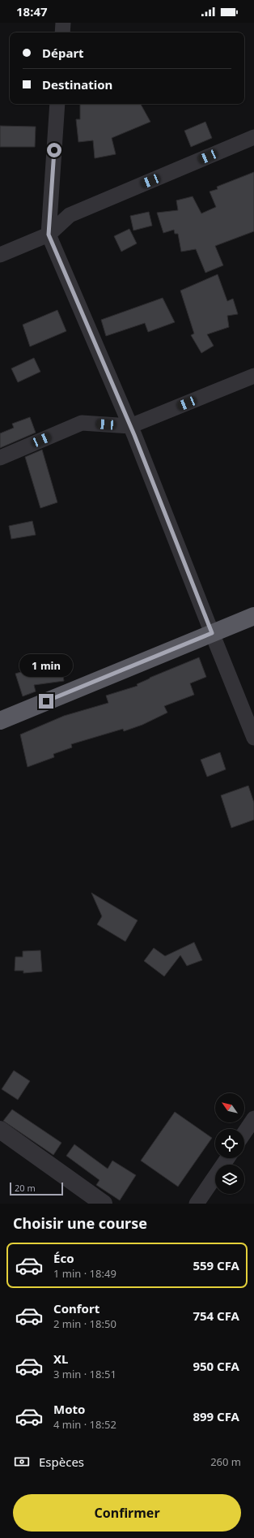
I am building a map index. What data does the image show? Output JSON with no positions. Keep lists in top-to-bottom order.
{
  "scale_bar": "20 m",
  "north": "top left",
  "page": {
    "status": "18:47",
    "banner": ["Départ", "Destination"],
    "bubble": "1 min",
    "scale": "20 m",
    "heading": "Choisir une course",
    "list": [
      {
        "name": "Éco",
        "note": "1 min · 18:49",
        "value": "559 CFA"
      },
      {
        "name": "Confort",
        "note": "2 min · 18:50",
        "value": "754 CFA"
      },
      {
        "name": "XL",
        "note": "3 min · 18:51",
        "value": "950 CFA"
      },
      {
        "name": "Moto",
        "note": "4 min · 18:52",
        "value": "899 CFA"
      }
    ],
    "pay": ["Espèces", "260 m"],
    "buttons": "Confirmer"
  }
}
